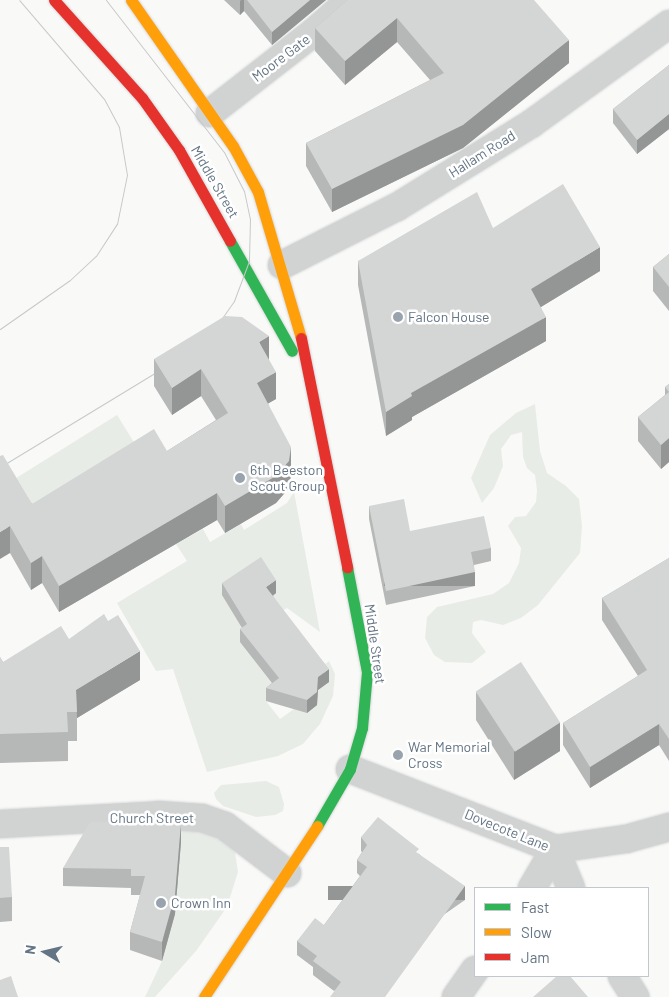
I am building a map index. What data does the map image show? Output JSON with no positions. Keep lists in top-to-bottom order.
{
  "streets": {
    "main road": ["Middle Street"],
    "street": [
      "Moore Gate",
      "Hallam Road",
      "Church Street",
      "Dovecote Lane"
    ]
  },
  "crossings": [
    ["Moore Gate", "Middle Street"],
    ["Hallam Road", "Middle Street"],
    ["Middle Street", "Church Street"],
    ["Middle Street", "Dovecote Lane"]
  ],
  "places": [
    "Falcon House",
    "6th Beeston Scout Group",
    "War Memorial Cross",
    "Crown Inn"
  ],
  "legend": ["Fast", "Slow", "Jam"],
  "north": "left"
}
